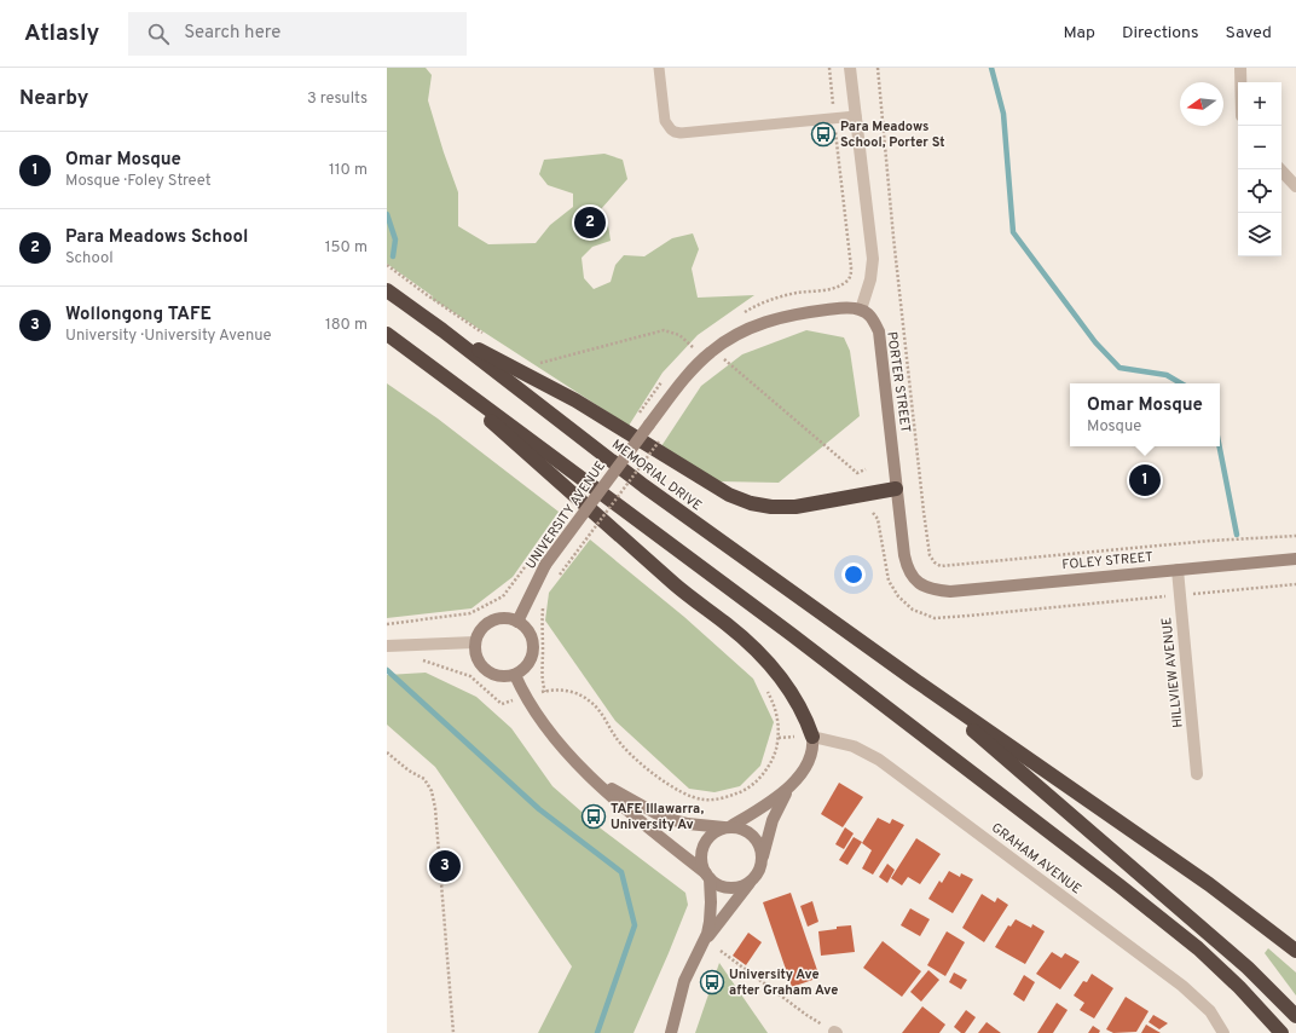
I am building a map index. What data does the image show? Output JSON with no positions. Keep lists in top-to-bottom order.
{
  "streets": {
    "highway": ["MEMORIAL DRIVE"],
    "main road": ["PORTER STREET", "UNIVERSITY AVENUE", "FOLEY STREET"],
    "street": ["HILLVIEW AVENUE", "GRAHAM AVENUE"]
  },
  "crossings": [
    ["PORTER STREET", "UNIVERSITY AVENUE"],
    ["PORTER STREET", "FOLEY STREET"],
    ["FOLEY STREET", "HILLVIEW AVENUE"]
  ],
  "places": {
    "bus stop": ["Para Meadows School, Porter St", "TAFE Illawarra, University Av", "University Ave after Graham Ave"]
  },
  "north": "left",
  "page": {
    "header": "Atlasly",
    "search": "Search here",
    "nav": ["Map", "Directions", "Saved"],
    "heading": ["Nearby", "3 results"],
    "map_buttons": ["+", "−"],
    "list": [
      {
        "mark": "1",
        "name": "Omar Mosque",
        "note": "Mosque · Foley Street",
        "value": "110 m"
      },
      {
        "mark": "2",
        "name": "Para Meadows School",
        "note": "School",
        "value": "150 m"
      },
      {
        "mark": "3",
        "name": "Wollongong TAFE",
        "note": "University · University Avenue",
        "value": "180 m"
      }
    ],
    "pins": ["2", "1", "3"],
    "popup": ["Omar Mosque", "Mosque"]
  }
}
